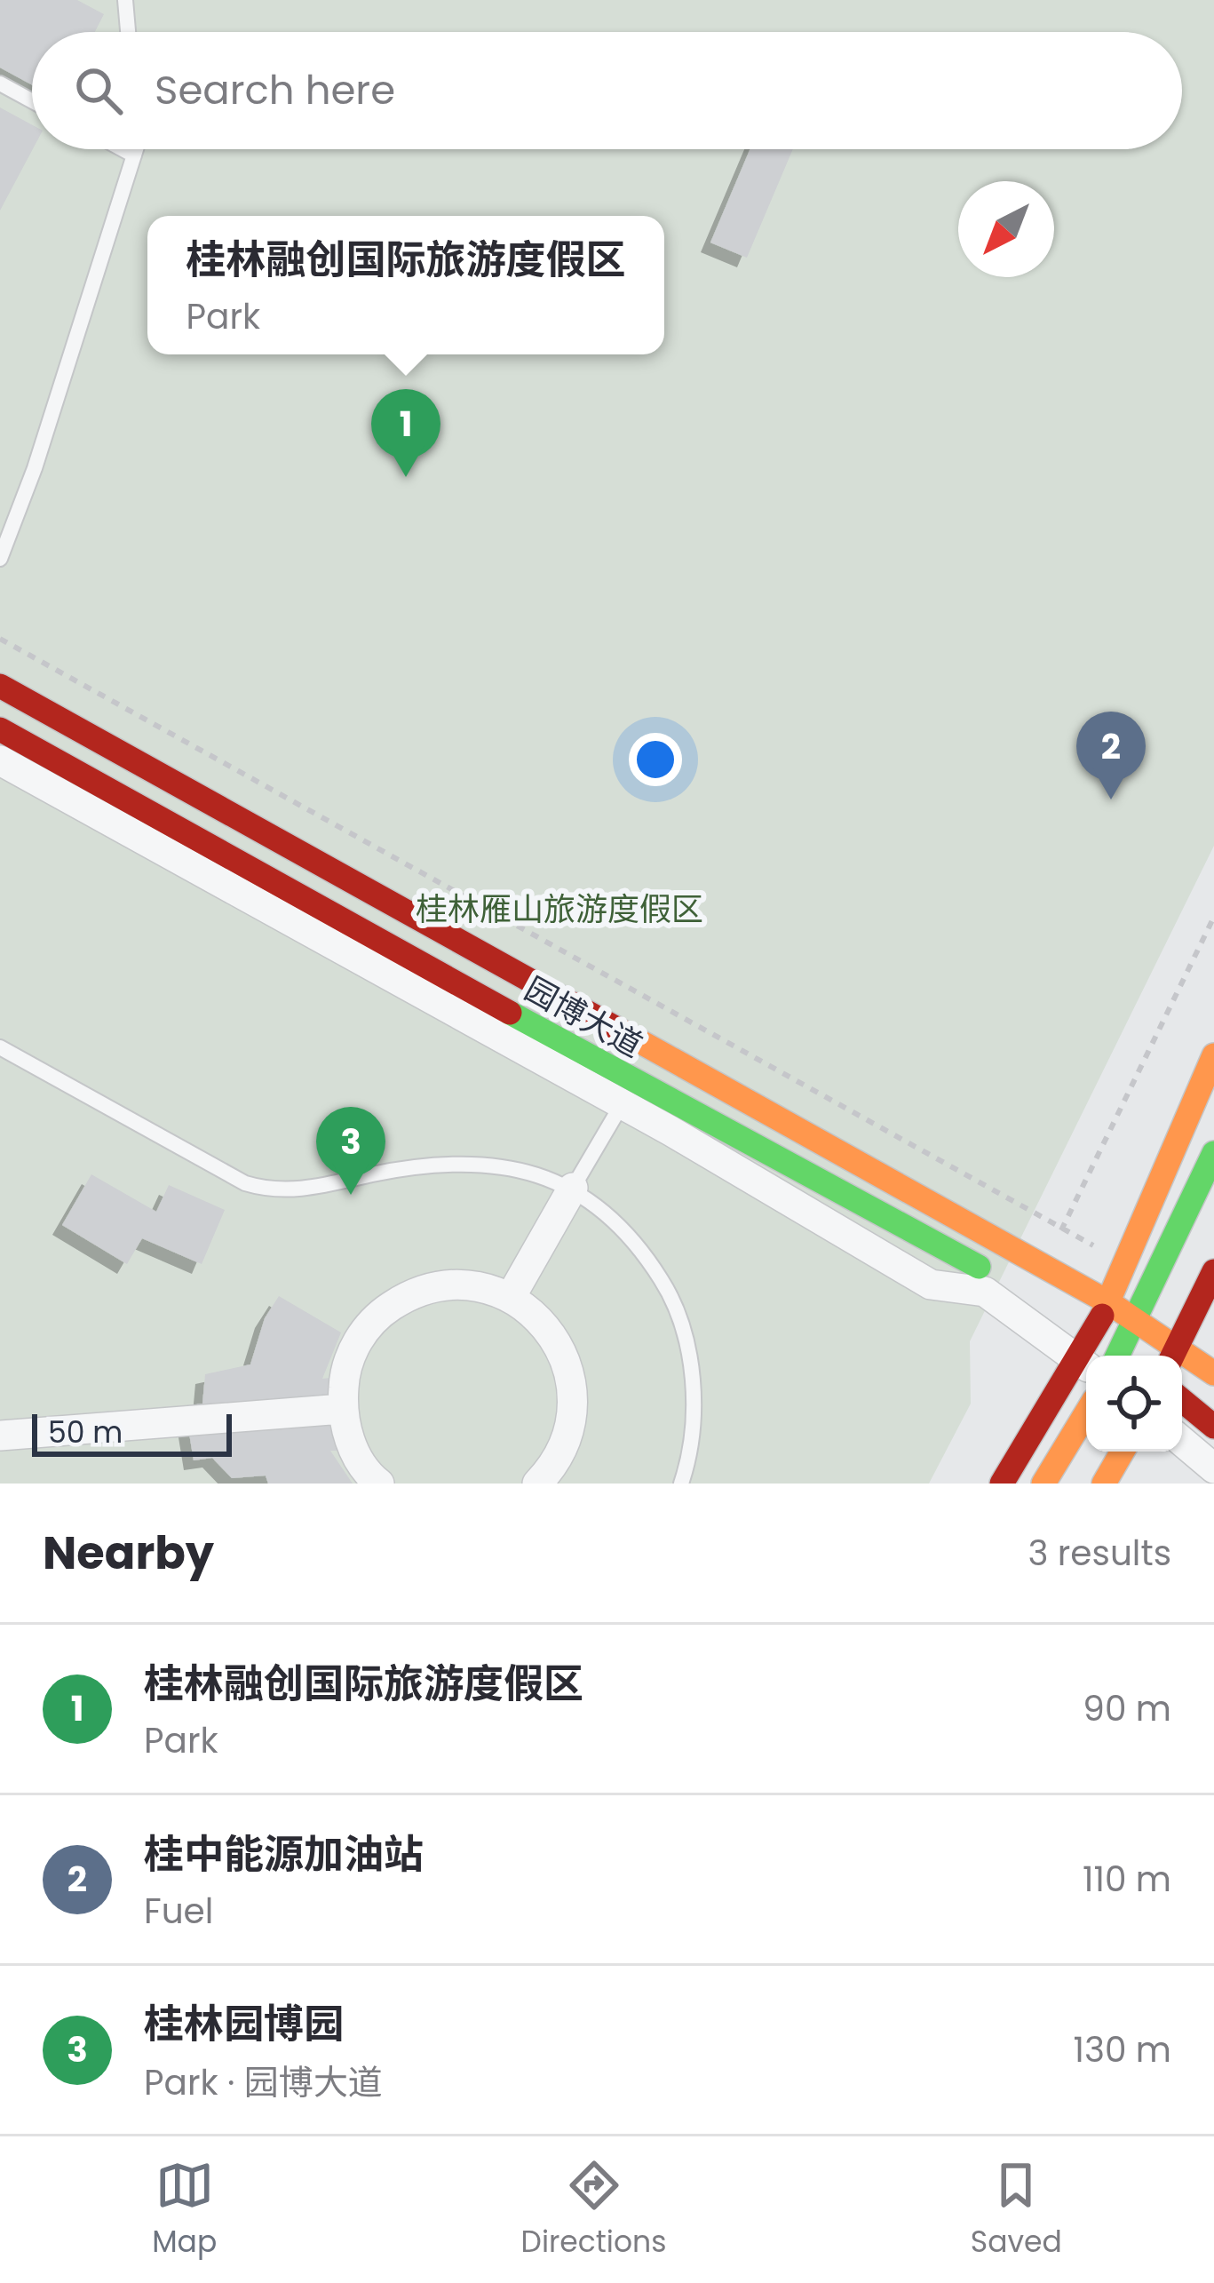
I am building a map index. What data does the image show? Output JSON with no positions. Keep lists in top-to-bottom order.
{
  "streets": {
    "main road": ["园博大道"]
  },
  "parks": ["桂林雁山旅游度假区"],
  "scale_bar": "50 m",
  "north": "bottom left",
  "page": {
    "search": "Search here",
    "popup": ["桂林融创国际旅游度假区", "Park"],
    "pins": ["1", "2", "3"],
    "scale": "50 m",
    "heading": ["Nearby", "3 results"],
    "list": [
      {
        "mark": "1",
        "name": "桂林融创国际旅游度假区",
        "note": "Park",
        "value": "90 m"
      },
      {
        "mark": "2",
        "name": "桂中能源加油站",
        "note": "Fuel",
        "value": "110 m"
      },
      {
        "mark": "3",
        "name": "桂林园博园",
        "note": "Park · 园博大道",
        "value": "130 m"
      }
    ],
    "nav": ["Map", "Directions", "Saved"]
  }
}
